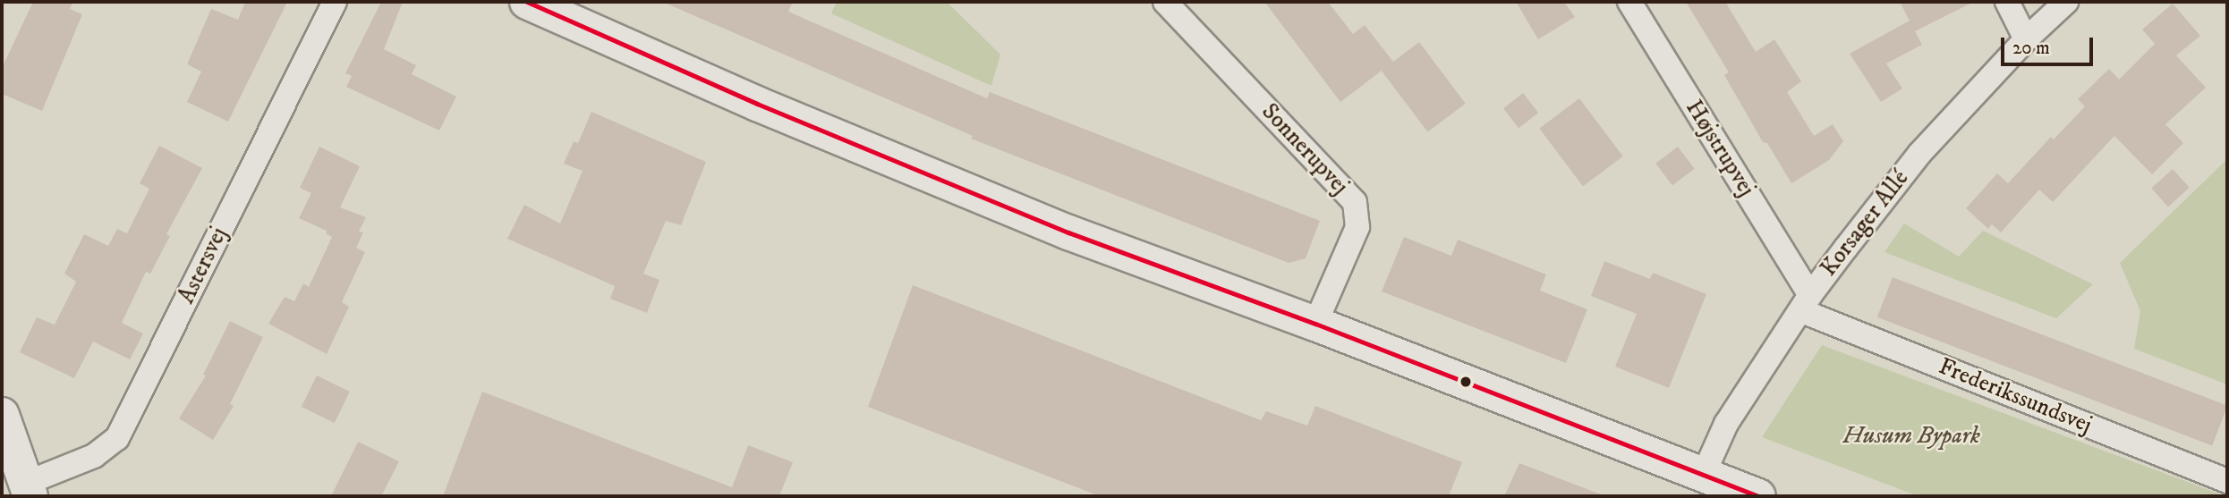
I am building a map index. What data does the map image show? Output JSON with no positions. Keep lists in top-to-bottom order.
{
  "streets": {
    "street": [
      "Højstrupvej",
      "Sonnerupvej",
      "Korsager Allé",
      "Astersvej",
      "Frederikssundsvej"
    ]
  },
  "crossings": [
    ["Højstrupvej", "Korsager Allé"],
    ["Højstrupvej", "Frederikssundsvej"],
    ["Korsager Allé", "Frederikssundsvej"]
  ],
  "parks": ["Husum Bypark"],
  "scale_bar": "20 m"
}
